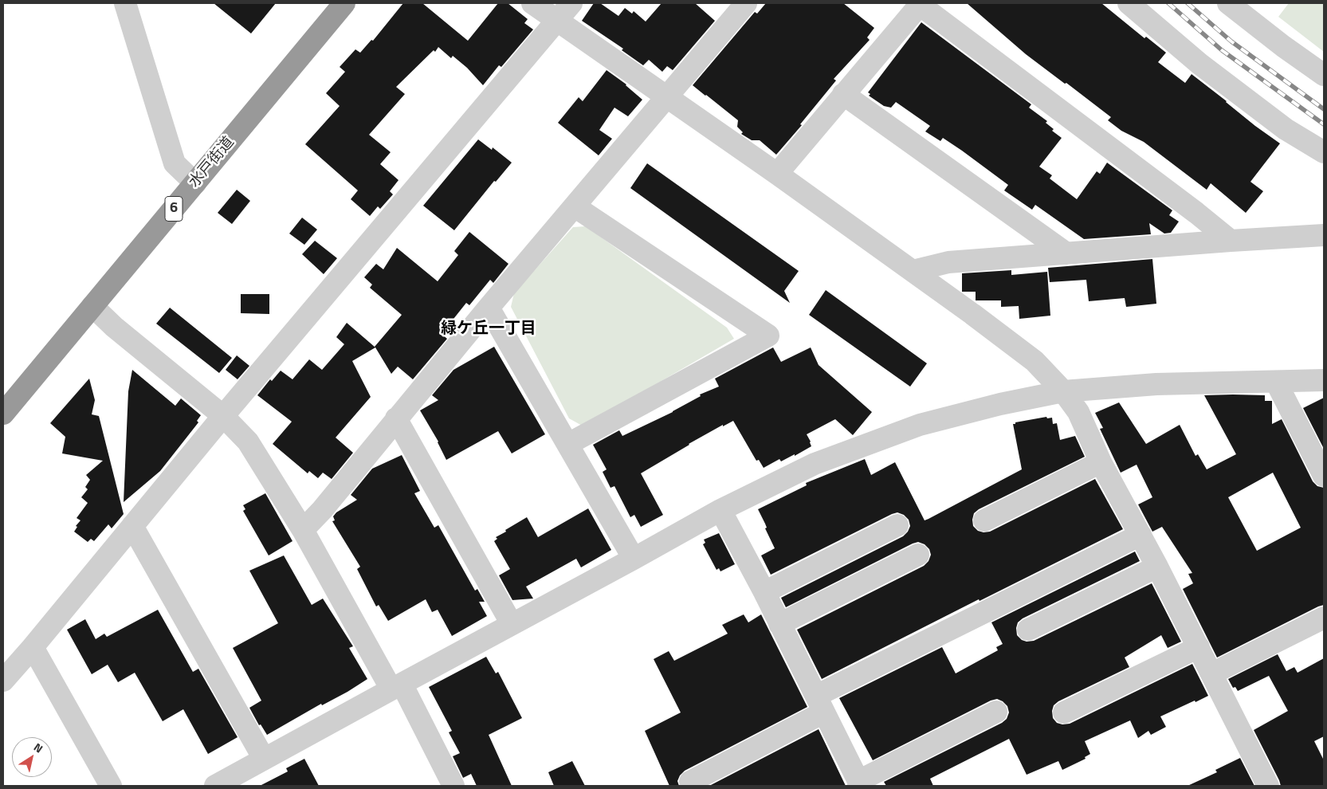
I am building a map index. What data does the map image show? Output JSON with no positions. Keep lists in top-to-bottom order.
{
  "streets": {
    "highway": ["水戸街道", "6"]
  },
  "districts": ["緑ケ丘一丁目"],
  "north": "top right"
}
